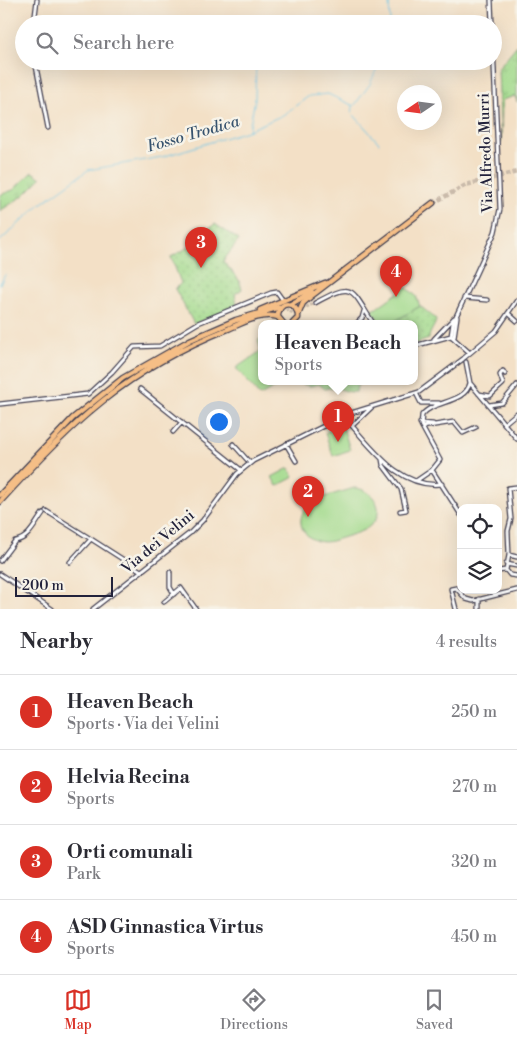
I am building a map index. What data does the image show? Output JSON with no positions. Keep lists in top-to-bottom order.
{
  "streets": {
    "street": ["Via Alfredo Murri", "Via dei Velini"]
  },
  "water": ["Fosso Trodica"],
  "scale_bar": "200 m",
  "north": "left",
  "page": {
    "search": "Search here",
    "pins": [
      "3",
      "4",
      "1",
      "2"
    ],
    "popup": ["Heaven Beach", "Sports"],
    "scale": "200 m",
    "heading": ["Nearby", "4 results"],
    "list": [
      {
        "mark": "1",
        "name": "Heaven Beach",
        "note": "Sports · Via dei Velini",
        "value": "250 m"
      },
      {
        "mark": "2",
        "name": "Helvia Recina",
        "note": "Sports",
        "value": "270 m"
      },
      {
        "mark": "3",
        "name": "Orti comunali",
        "note": "Park",
        "value": "320 m"
      },
      {
        "mark": "4",
        "name": "ASD Ginnastica Virtus",
        "note": "Sports",
        "value": "450 m"
      }
    ],
    "nav": ["Map", "Directions", "Saved"]
  }
}
